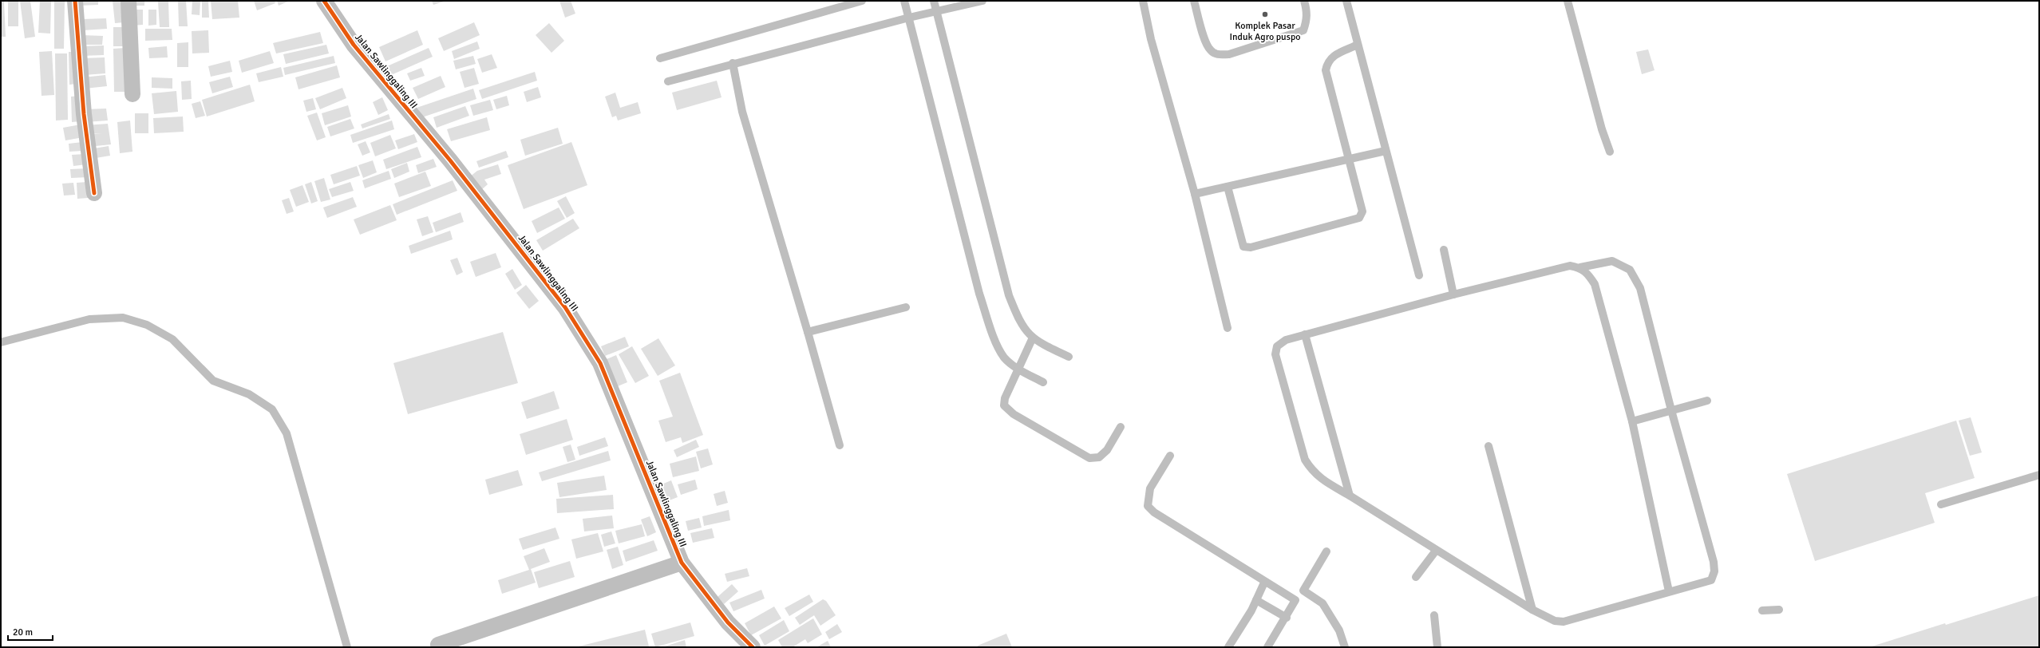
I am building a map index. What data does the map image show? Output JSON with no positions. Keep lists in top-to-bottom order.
{
  "streets": {
    "street": ["Jalan Sawlinggaling III"]
  },
  "places": ["Komplek Pasar Induk Agro puspo"],
  "scale_bar": "20 m"
}
